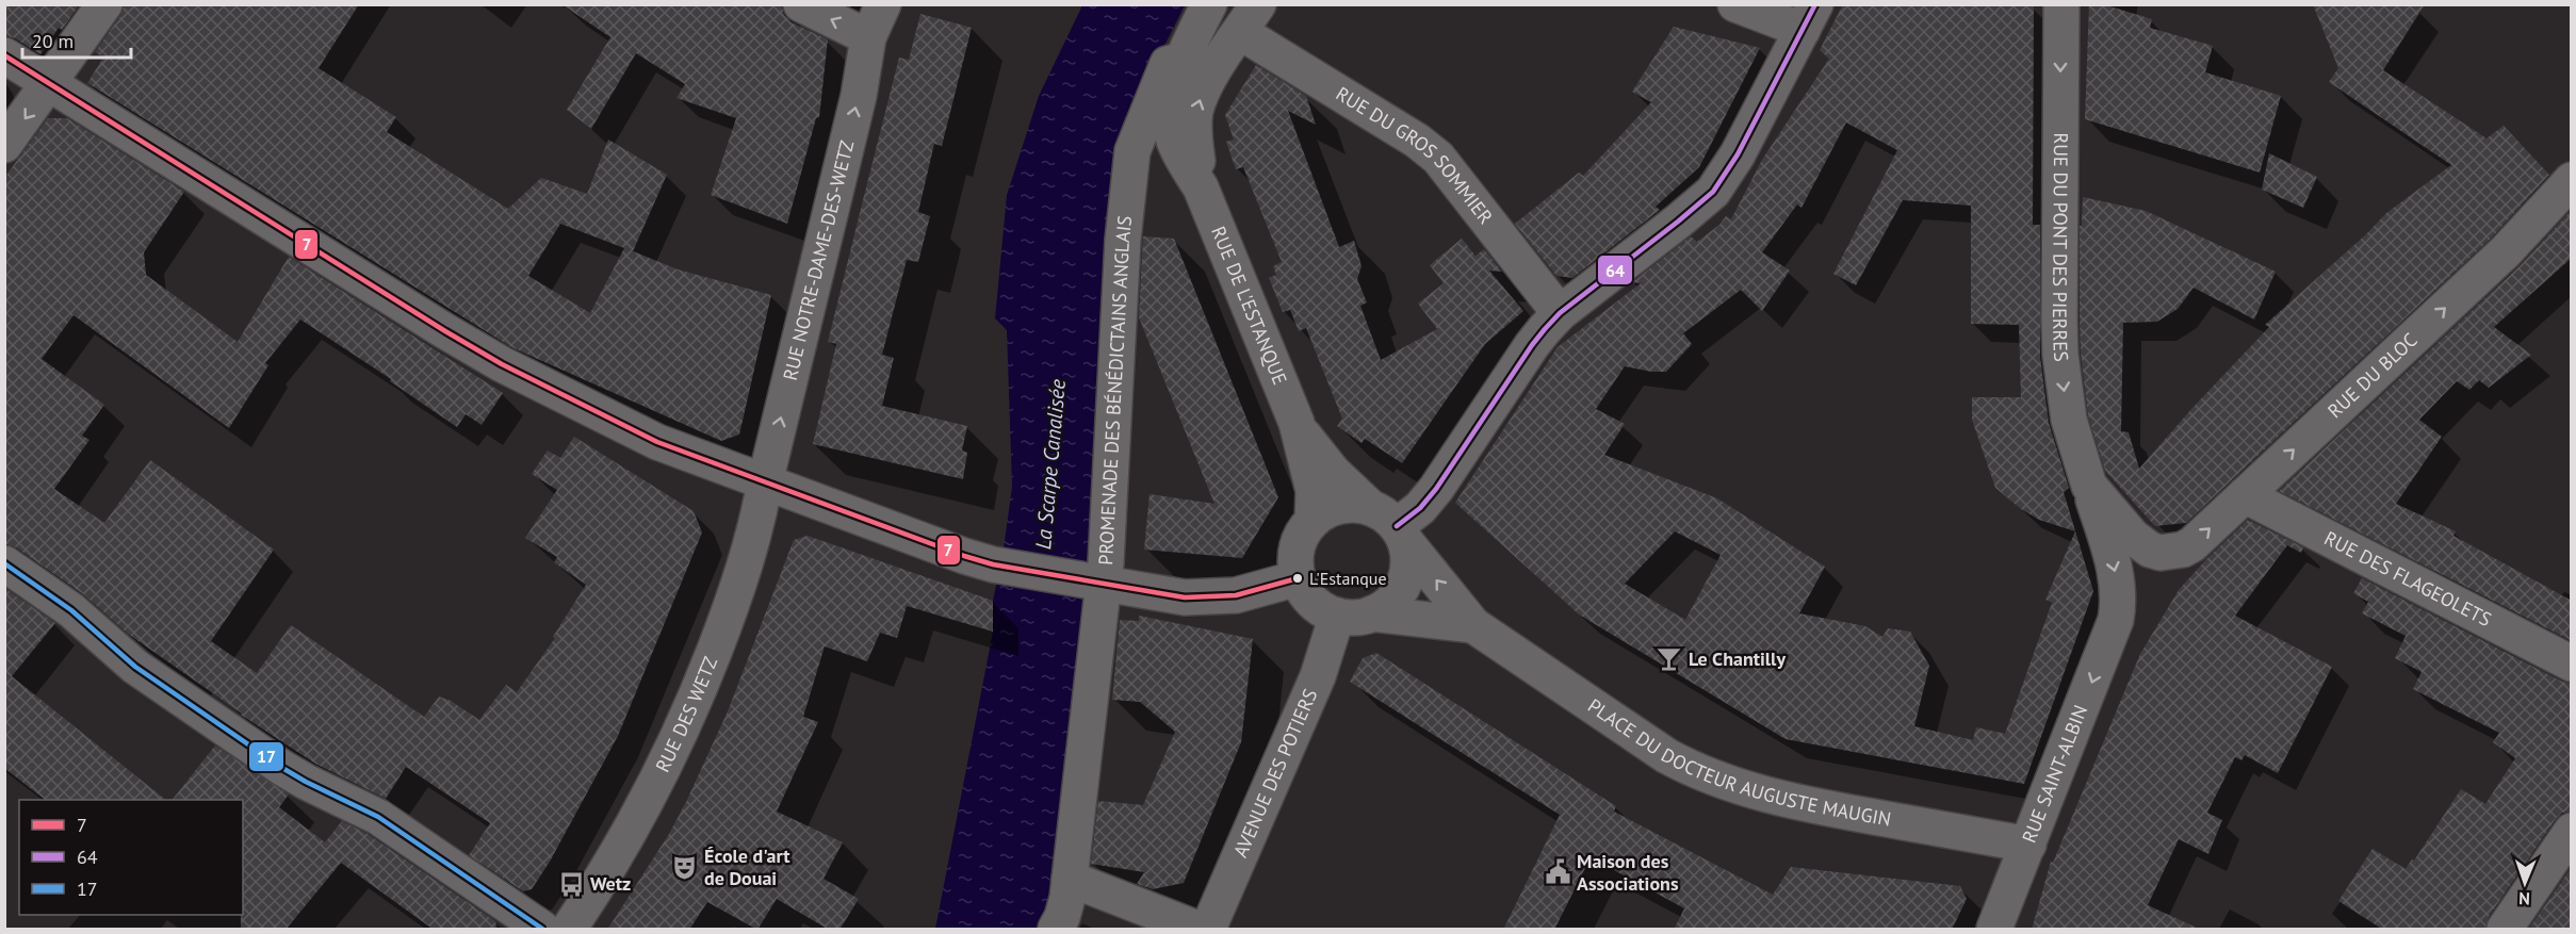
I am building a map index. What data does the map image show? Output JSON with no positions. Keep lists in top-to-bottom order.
{
  "streets": {
    "street": [
      "RUE DU GROS SOMMIER",
      "RUE DU PONT DES PIERRES",
      "RUE NOTRE-DAME-DES-WETZ",
      "RUE DE L'ESTANQUE",
      "RUE DU BLOC",
      "PROMENADE DES BÉNÉDICTAINS ANGLAIS",
      "RUE DES FLAGEOLETS",
      "RUE DES WETZ",
      "PLACE DU DOCTEUR AUGUSTE MAUGIN",
      "AVENUE DES POTIERS",
      "RUE SAINT-ALBIN"
    ]
  },
  "crossings": [
    ["RUE DU PONT DES PIERRES", "RUE DU BLOC"],
    ["RUE DU PONT DES PIERRES", "RUE SAINT-ALBIN"],
    ["RUE NOTRE-DAME-DES-WETZ", "RUE DES WETZ"],
    ["RUE DE L'ESTANQUE", "PLACE DU DOCTEUR AUGUSTE MAUGIN"],
    ["RUE DE L'ESTANQUE", "AVENUE DES POTIERS"],
    ["RUE DU BLOC", "RUE DES FLAGEOLETS"],
    ["PLACE DU DOCTEUR AUGUSTE MAUGIN", "AVENUE DES POTIERS"],
    ["PLACE DU DOCTEUR AUGUSTE MAUGIN", "RUE SAINT-ALBIN"]
  ],
  "one_way": [
    "RUE DU PONT DES PIERRES",
    "RUE NOTRE-DAME-DES-WETZ",
    "RUE DU BLOC",
    "RUE SAINT-ALBIN"
  ],
  "water": ["La Scarpe Canalisée"],
  "places": {
    "other": ["L'Estanque"],
    "bar": ["Le Chantilly"],
    "theatre": ["École d'art de Douai"],
    "public building": ["Maison des Associations"],
    "bus stop": ["Wetz"]
  },
  "lines": ["transit line 64", "transit line 7", "transit line 17"],
  "legend": ["7", "64", "17"],
  "scale_bar": "20 m",
  "north": "bottom"
}
